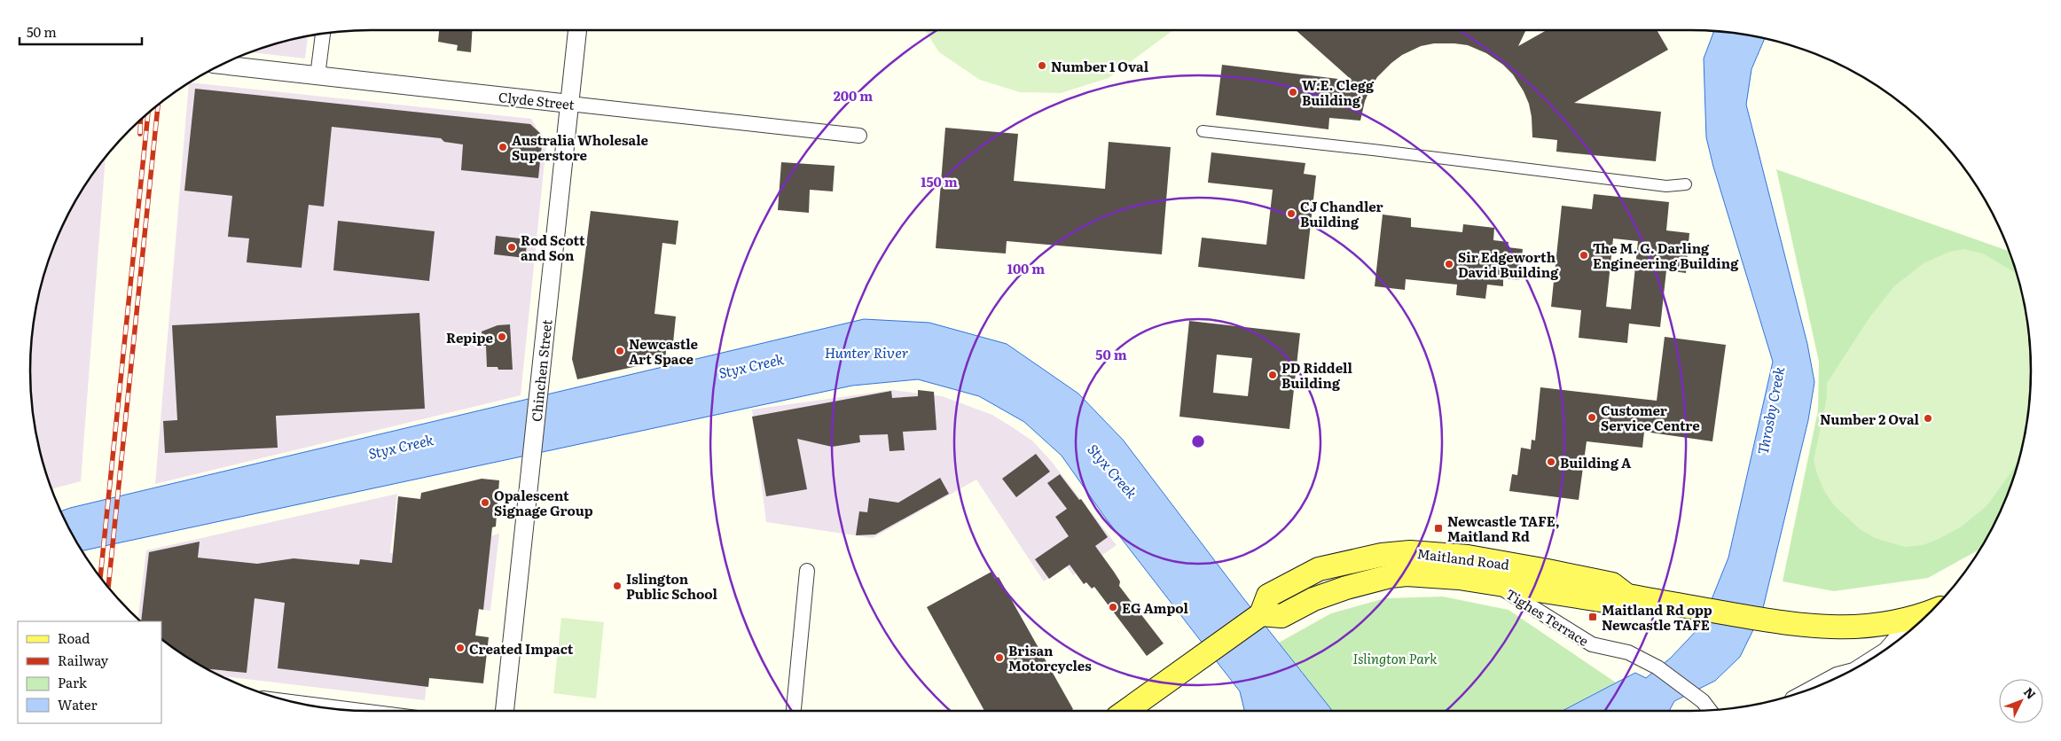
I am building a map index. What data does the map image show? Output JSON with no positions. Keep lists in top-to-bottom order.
{
  "streets": {
    "main road": ["Maitland Road"],
    "street": ["Clyde Street", "Chinchen Street", "Tighes Terrace"]
  },
  "crossings": [
    ["Clyde Street", "Chinchen Street"],
    ["Maitland Road", "Tighes Terrace"]
  ],
  "water": ["Hunter River", "Styx Creek", "Throsby Creek"],
  "parks": ["Islington Park"],
  "places": {
    "other": [
      "Number 1 Oval",
      "W.E. Clegg Building",
      "Australia Wholesale Superstore",
      "CJ Chandler Building",
      "Rod Scott and Son",
      "The M. G. Darling Engineering Building",
      "Sir Edgeworth David Building",
      "Repipe",
      "Newcastle Art Space",
      "PD Riddell Building",
      "Customer Service Centre",
      "Number 2 Oval",
      "Building A",
      "Opalescent Signage Group",
      "Islington Public School",
      "EG Ampol",
      "Created Impact",
      "Brisan Motorcycles"
    ],
    "transit": ["Newcastle TAFE, Maitland Rd", "Maitland Rd opp Newcastle TAFE"]
  },
  "legend": [
    "Road",
    "Railway",
    "Park",
    "Water"
  ],
  "scale_bar": "50 m",
  "north": "top right",
  "rings": [
    "200 m",
    "150 m",
    "100 m",
    "50 m"
  ]
}
